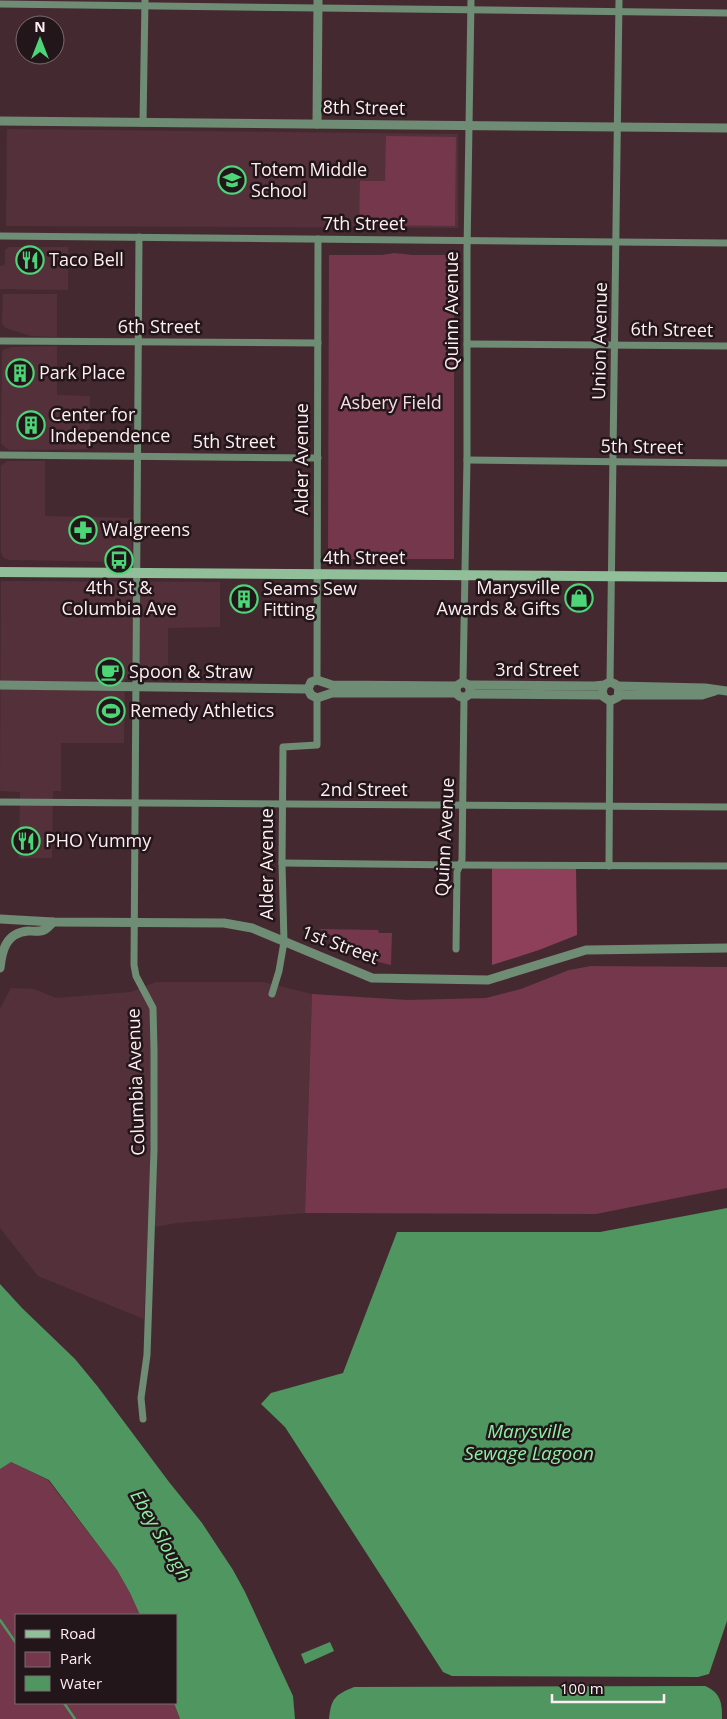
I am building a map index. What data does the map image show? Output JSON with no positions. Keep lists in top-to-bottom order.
{
  "streets": {
    "main road": ["4th Street"],
    "street": [
      "8th Street",
      "7th Street",
      "Quinn Avenue",
      "6th Street",
      "Union Avenue",
      "5th Street",
      "Alder Avenue",
      "3rd Street",
      "2nd Street",
      "1st Street",
      "Columbia Avenue"
    ]
  },
  "crossings": [
    ["8th Street", "Quinn Avenue"],
    ["8th Street", "Union Avenue"],
    ["7th Street", "Quinn Avenue"],
    ["7th Street", "Union Avenue"],
    ["7th Street", "Alder Avenue"],
    ["7th Street", "Columbia Avenue"],
    ["Quinn Avenue", "6th Street"],
    ["Quinn Avenue", "5th Street"],
    ["Quinn Avenue", "4th Street"],
    ["Quinn Avenue", "3rd Street"],
    ["Quinn Avenue", "2nd Street"],
    ["6th Street", "Union Avenue"],
    ["6th Street", "Alder Avenue"],
    ["6th Street", "Columbia Avenue"],
    ["Union Avenue", "5th Street"],
    ["Union Avenue", "4th Street"],
    ["Union Avenue", "3rd Street"],
    ["5th Street", "Alder Avenue"],
    ["5th Street", "Columbia Avenue"],
    ["Alder Avenue", "4th Street"],
    ["Alder Avenue", "3rd Street"],
    ["Alder Avenue", "2nd Street"],
    ["Alder Avenue", "1st Street"],
    ["4th Street", "Columbia Avenue"],
    ["2nd Street", "Columbia Avenue"],
    ["1st Street", "Columbia Avenue"]
  ],
  "water": ["Marysville Sewage Lagoon", "Ebey Slough"],
  "parks": ["Asbery Field"],
  "places": {
    "school or university": ["Totem Middle School"],
    "restaurant": ["Taco Bell", "PHO Yummy"],
    "building": ["Park Place", "Center for Independence", "Seams Sew Fitting"],
    "pharmacy": ["Walgreens"],
    "bus stop": ["4th St & Columbia Ave"],
    "shop": ["Marysville Awards & Gifts"],
    "cafe": ["Spoon & Straw"],
    "sports": ["Remedy Athletics"]
  },
  "legend": ["Road", "Park", "Water"],
  "scale_bar": "100 m",
  "north": "top"
}
